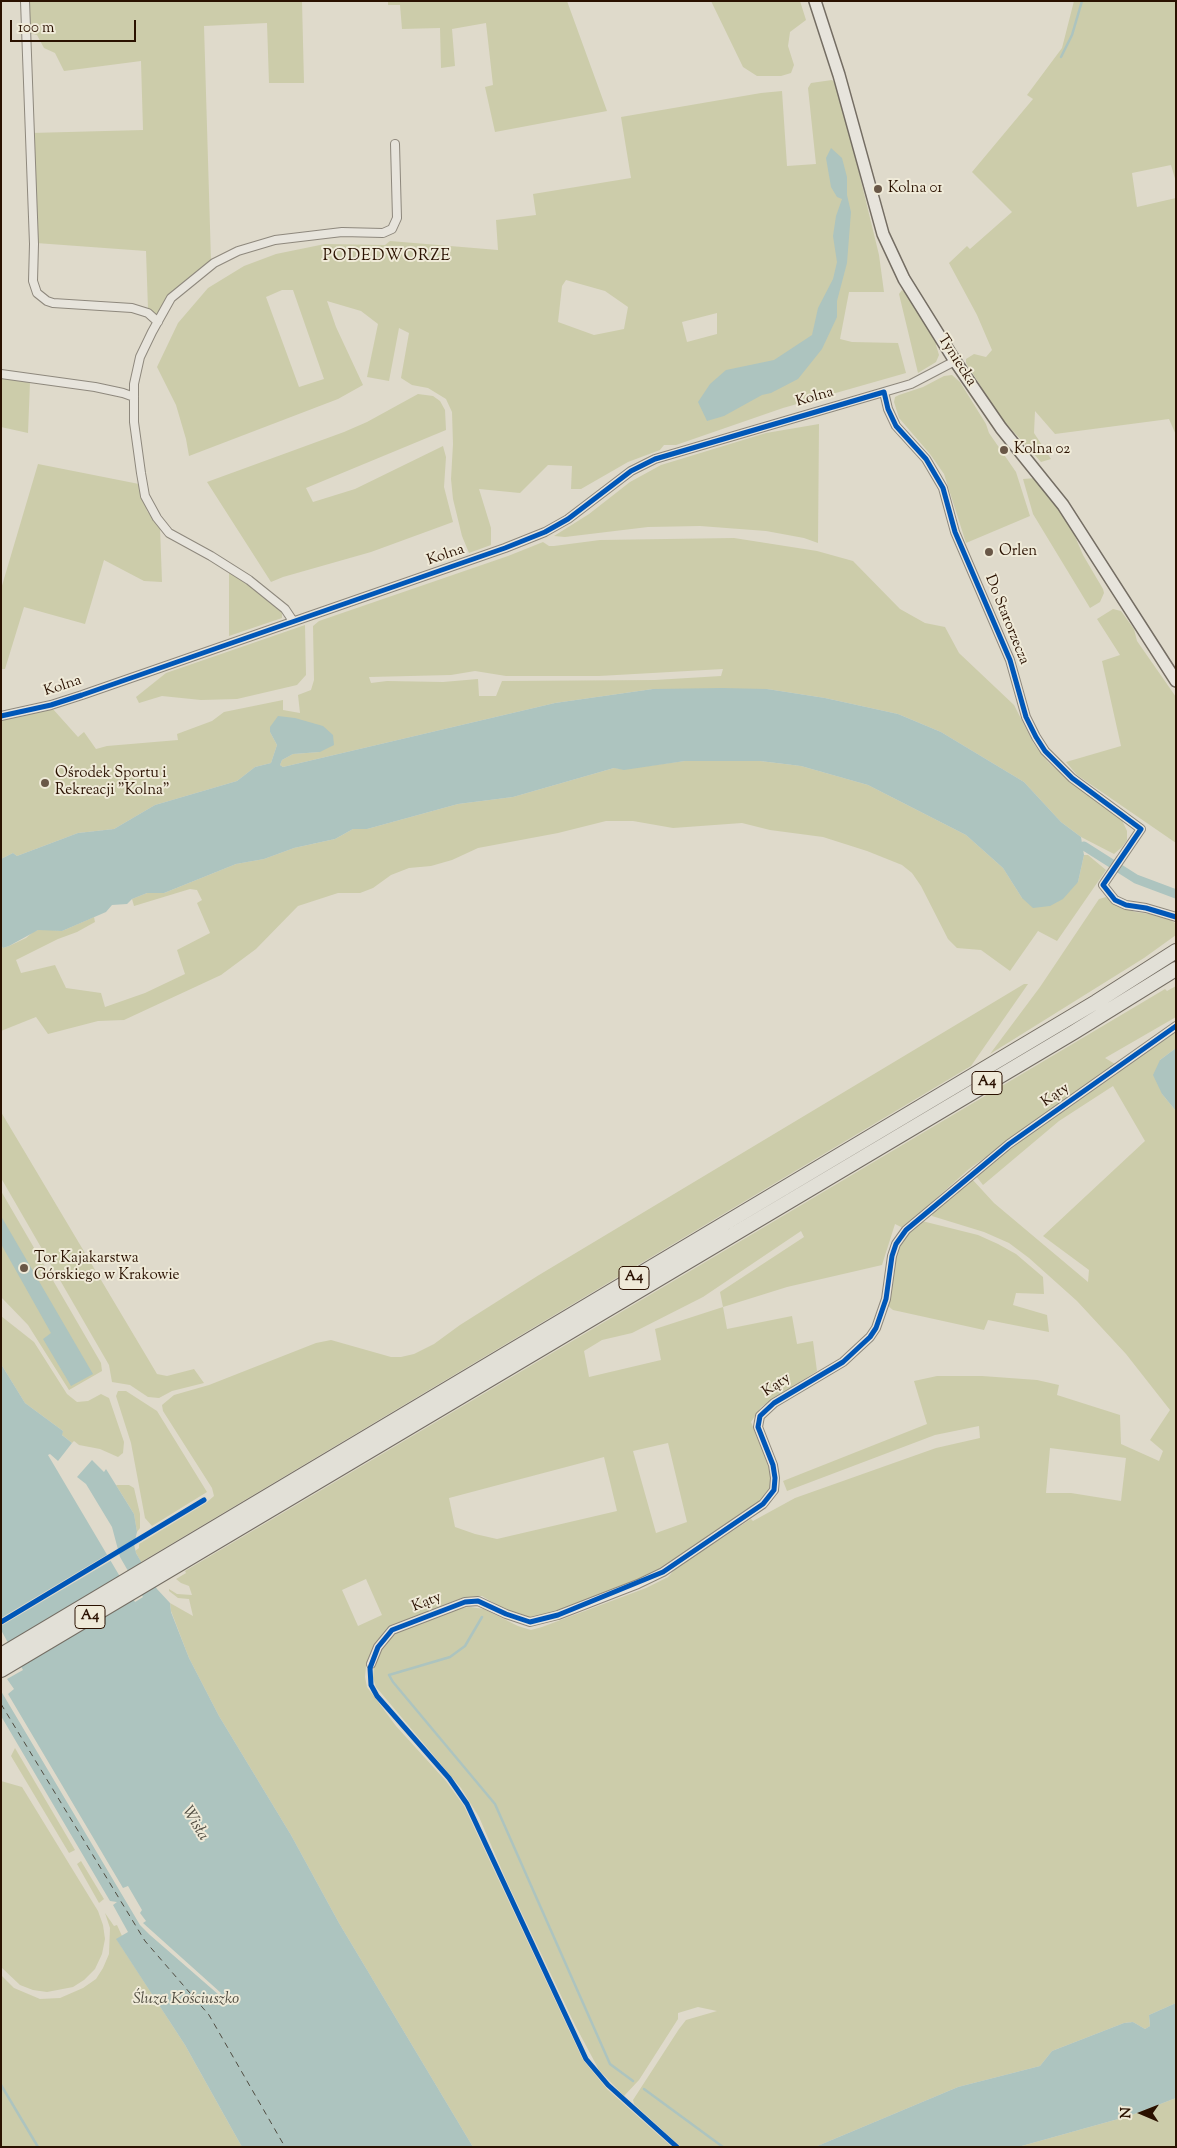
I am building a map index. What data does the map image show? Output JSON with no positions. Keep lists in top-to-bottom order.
{
  "streets": {
    "highway": ["A4"],
    "street": [
      "Tyniecka",
      "Kolna",
      "Do Starorzecza",
      "Kąty"
    ]
  },
  "crossings": [
    ["Kolna", "Do Starorzecza"]
  ],
  "districts": ["PODEDWORZE"],
  "water": ["Wisła", "Śluza Kościuszko"],
  "places": [
    "Kolna 01",
    "Kolna 02",
    "Orlen",
    "Ośrodek Sportu i Rekreacji \"Kolna\"",
    "Tor Kajakarstwa Górskiego w Krakowie"
  ],
  "scale_bar": "100 m",
  "north": "left"
}
